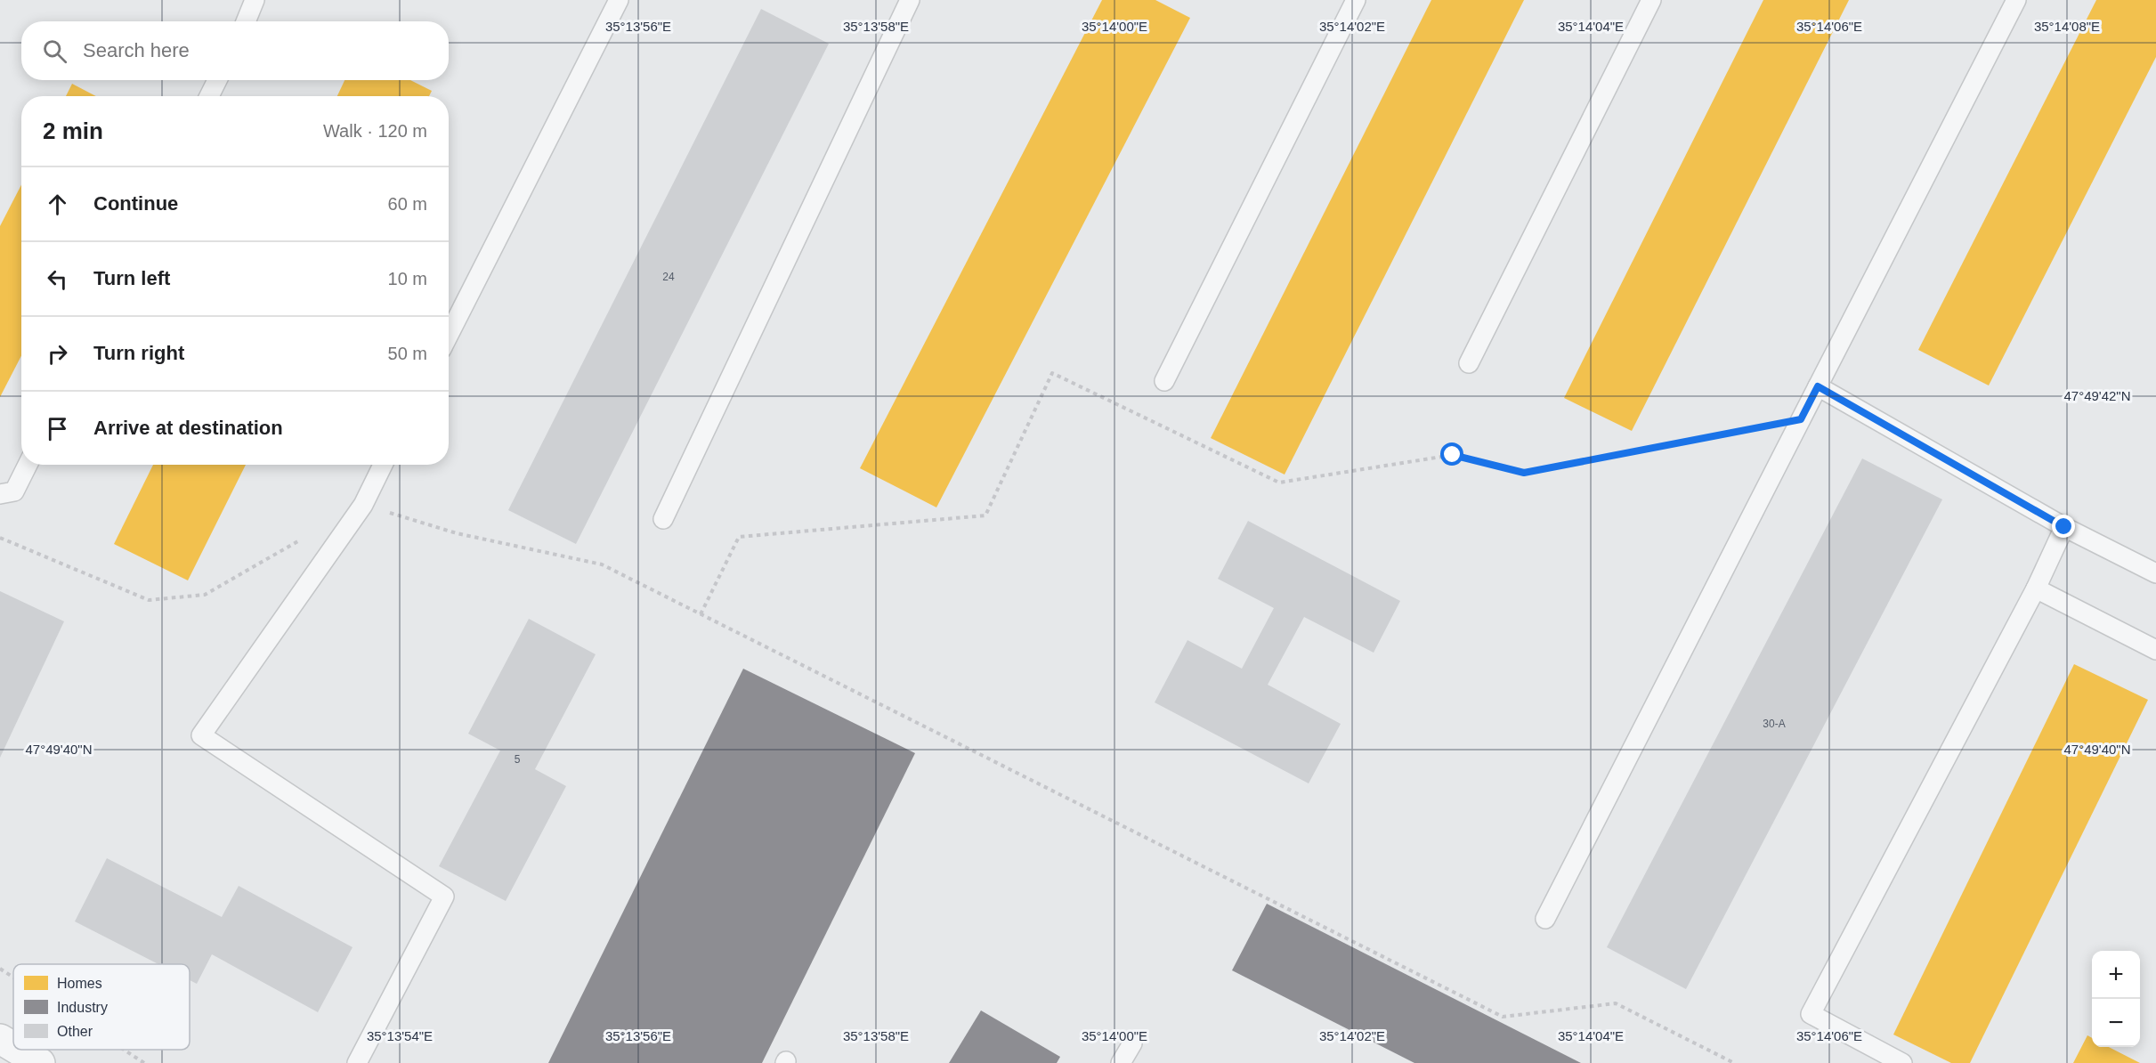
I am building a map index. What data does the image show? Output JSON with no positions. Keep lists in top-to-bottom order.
{
  "house_numbers": ["24", "30-А", "5"],
  "legend": ["Homes", "Industry", "Other"],
  "page": {
    "search": "Search here",
    "heading": ["2 min", "Walk · 120 m"],
    "list": [
      ["Continue", "60 m"],
      ["Turn left", "10 m"],
      ["Turn right", "50 m"],
      "Arrive at destination"
    ],
    "map_buttons": ["+", "−"]
  },
  "coordinates": [
    "35°13'56\"E",
    "35°13'58\"E",
    "35°14'00\"E",
    "35°14'02\"E",
    "35°14'04\"E",
    "35°14'06\"E",
    "35°14'08\"E",
    "47°49'42\"N",
    "47°49'40\"N",
    "35°13'54\"E"
  ]
}
